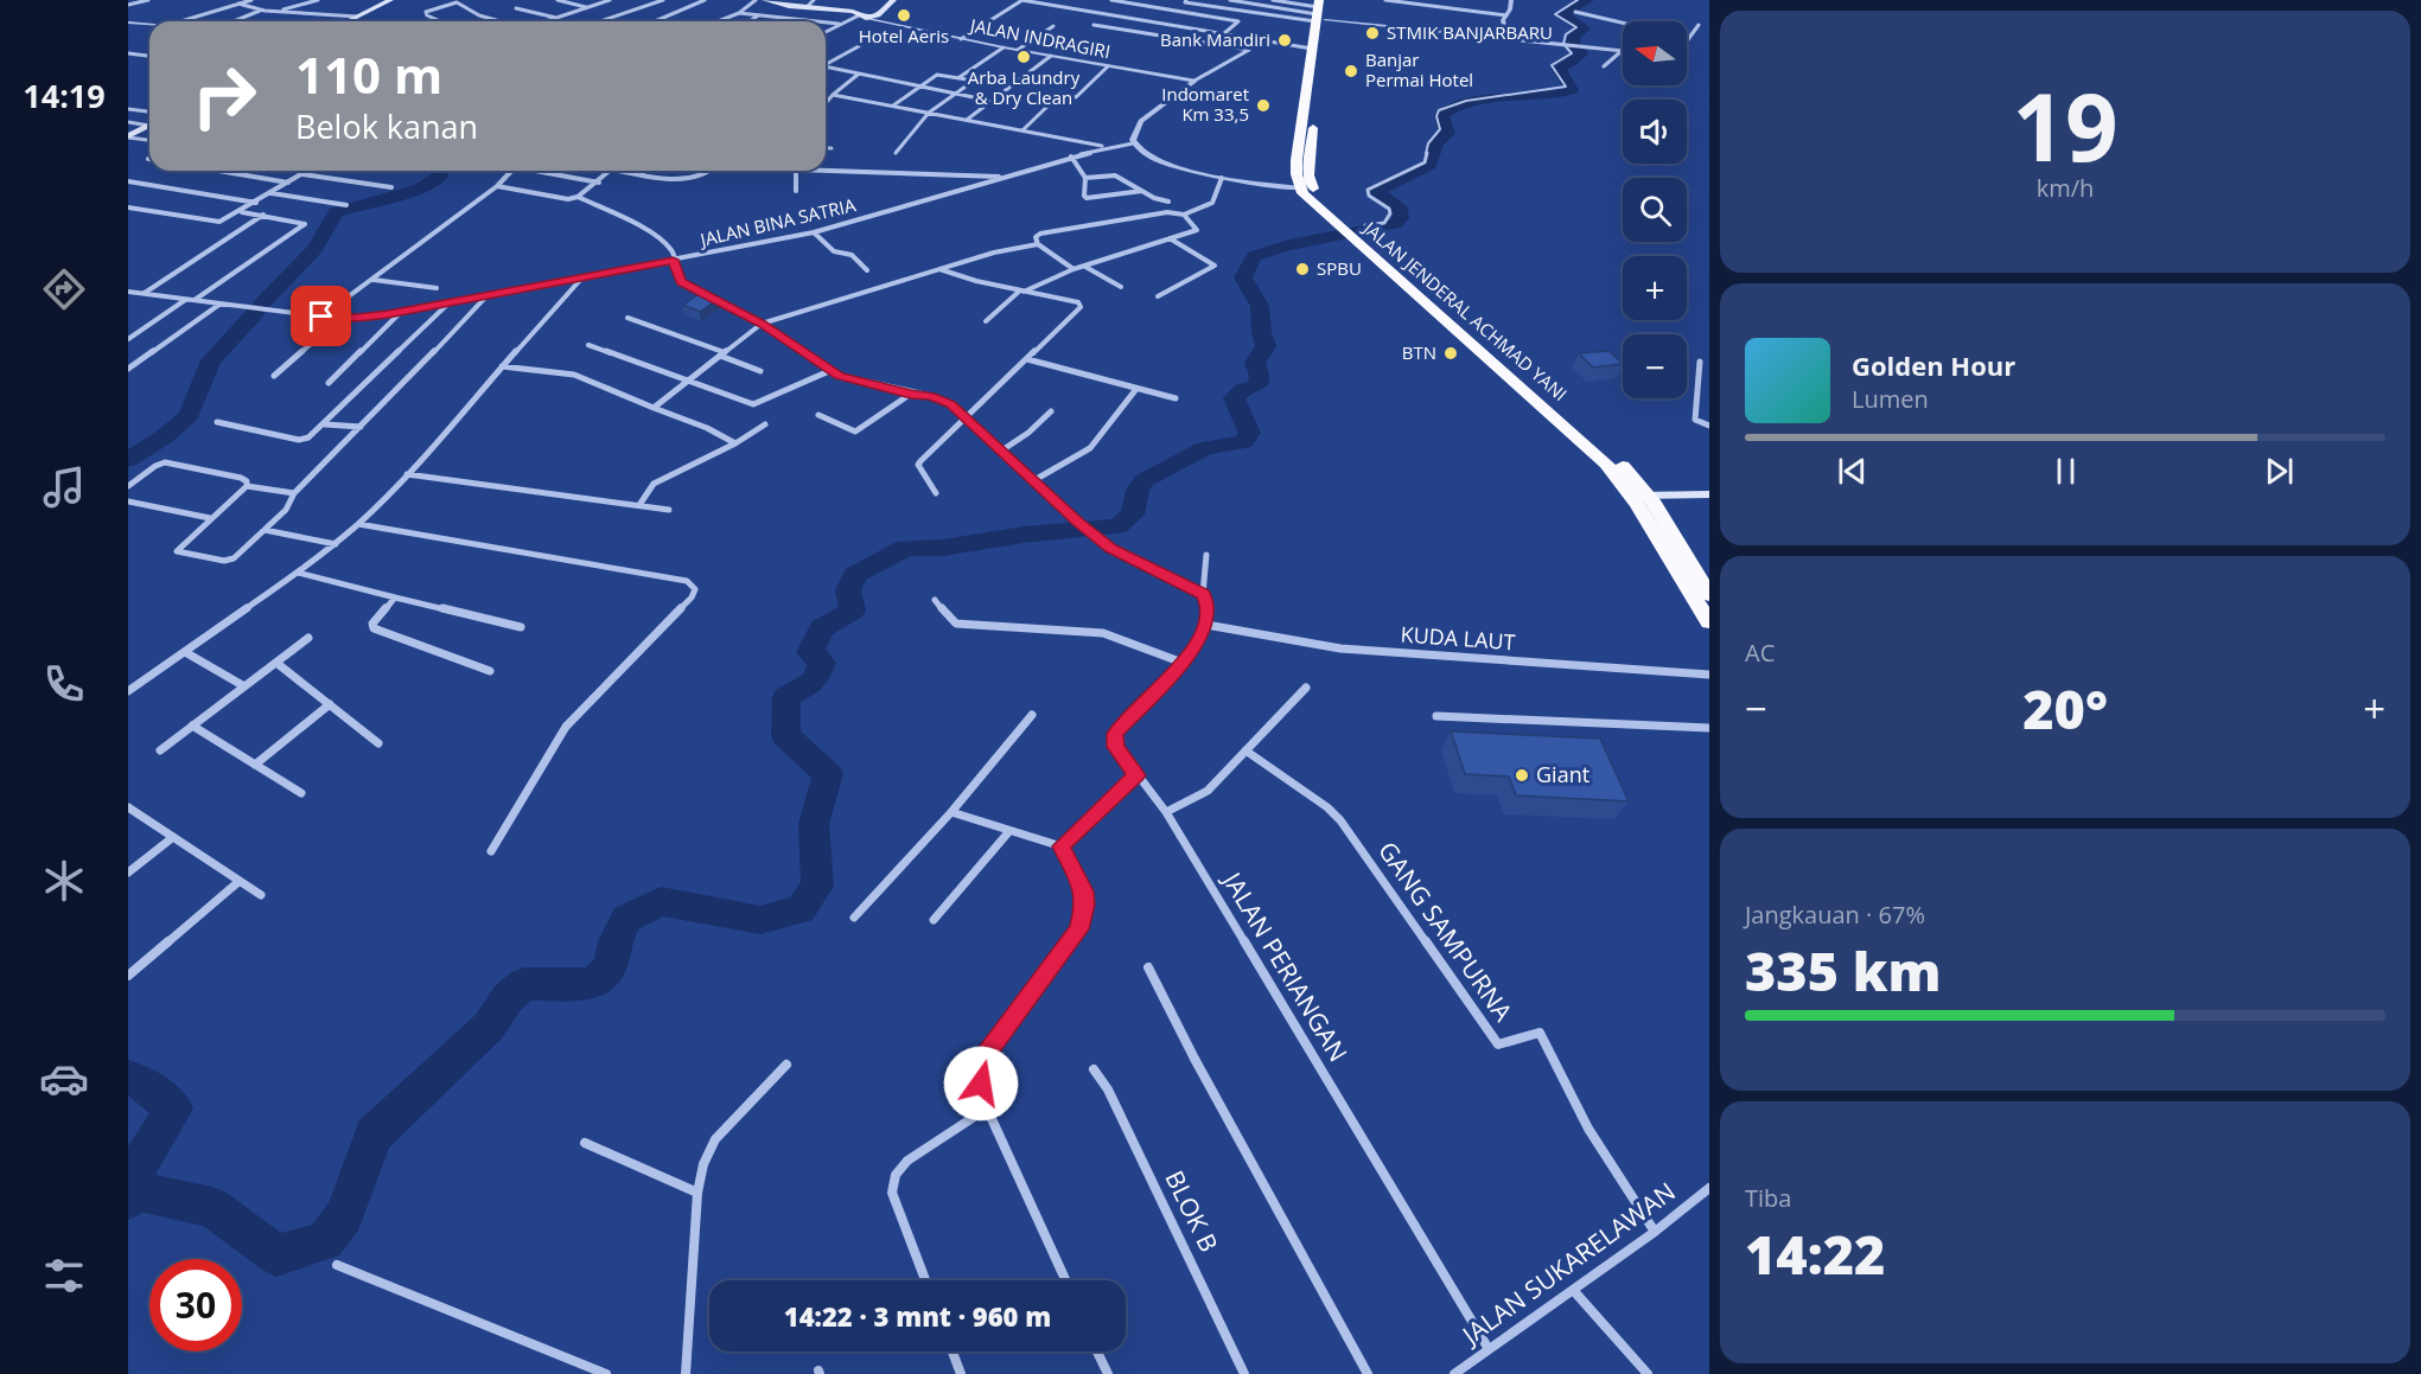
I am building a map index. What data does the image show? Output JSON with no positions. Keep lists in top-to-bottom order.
{
  "streets": {
    "highway": ["JALAN JENDERAL ACHMAD YANI"],
    "street": [
      "JALAN INDRAGIRI",
      "JALAN BINA SATRIA",
      "KUDA LAUT",
      "GANG SAMPURNA",
      "JALAN PERIANGAN",
      "BLOK B",
      "JALAN SUKARELAWAN"
    ]
  },
  "crossings": [
    ["KUDA LAUT", "JALAN PERIANGAN"],
    ["GANG SAMPURNA", "JALAN SUKARELAWAN"],
    ["JALAN PERIANGAN", "JALAN SUKARELAWAN"]
  ],
  "places": [
    "Hotel Aeris",
    "STMIK BANJARBARU",
    "Bank Mandiri",
    "Arba Laundry & Dry Clean",
    "Banjar Permai Hotel",
    "Indomaret Km 33,5",
    "SPBU",
    "BTN",
    "Giant"
  ],
  "north": "left",
  "page": {
    "tabs": "14:19",
    "tile": [
      ["19", "km/h"],
      "AC",
      ["Jangkauan · 67%", "335 km"],
      ["Tiba", "14:22"]
    ],
    "map_buttons": ["+", "−"],
    "turn": ["110 m", "Belok kanan"],
    "song": ["Golden Hour", "Lumen"],
    "heat": ["−", "20°", "+"],
    "limit": "30",
    "trip": "14:22 · 3 mnt · 960 m"
  }
}
